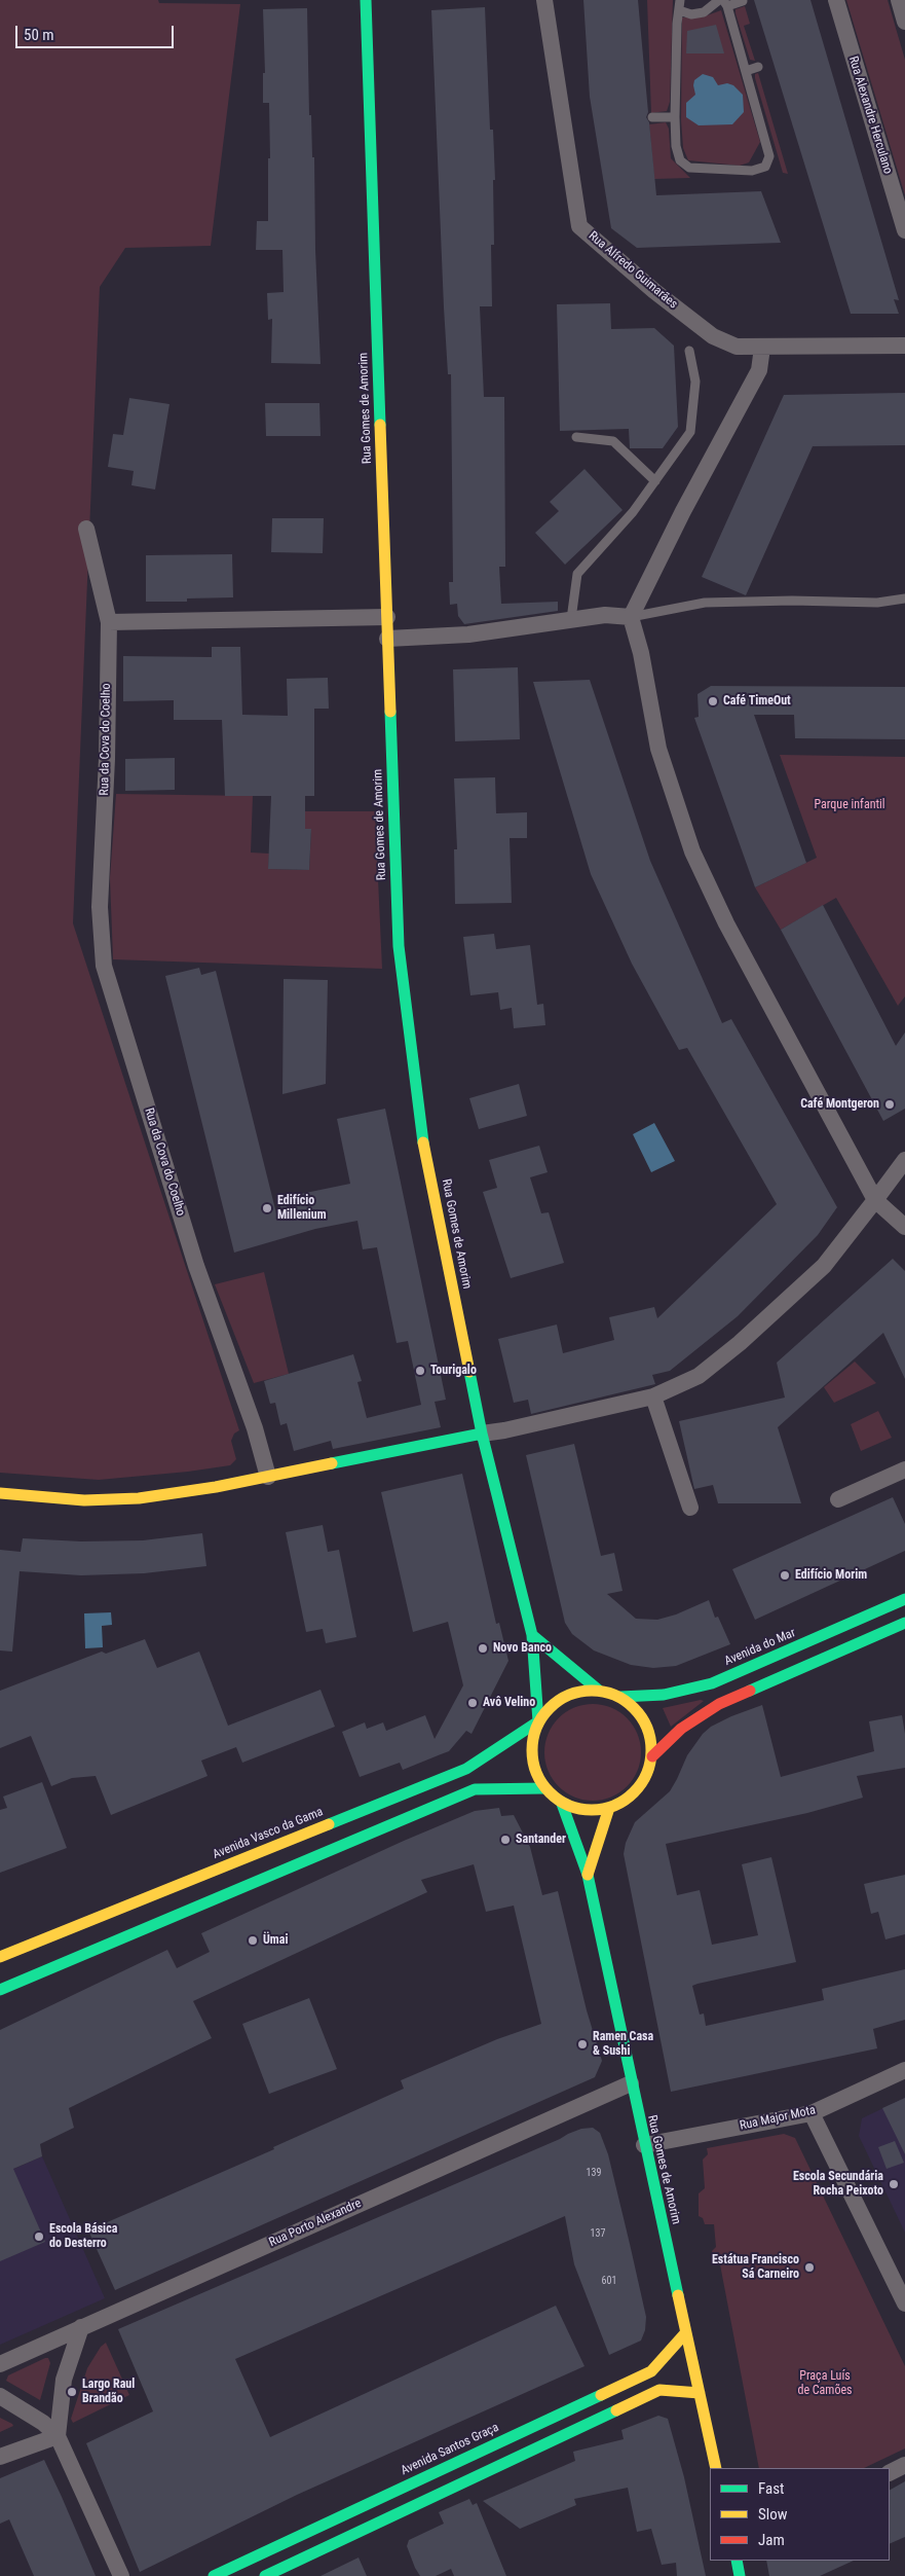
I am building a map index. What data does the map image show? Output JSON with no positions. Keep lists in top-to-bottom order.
{
  "streets": {
    "main road": [
      "Rua Gomes de Amorim",
      "Avenida do Mar",
      "Avenida Vasco da Gama",
      "Avenida Santos Graça"
    ],
    "street": [
      "Rua Alexandre Herculano",
      "Rua Alfredo Guimarães",
      "Rua da Cova do Coelho",
      "Rua Major Mota",
      "Rua Porto Alexandre"
    ]
  },
  "crossings": [
    ["Rua Gomes de Amorim", "Avenida do Mar"],
    ["Rua Gomes de Amorim", "Avenida Vasco da Gama"],
    ["Rua Gomes de Amorim", "Rua Major Mota"],
    ["Rua Gomes de Amorim", "Rua Porto Alexandre"],
    ["Rua Gomes de Amorim", "Avenida Santos Graça"],
    ["Avenida do Mar", "Avenida Vasco da Gama"]
  ],
  "parks": ["Parque infantil", "Praça Luís de Camões"],
  "places": [
    "Café TimeOut",
    "Café Montgeron",
    "Edifício Millenium",
    "Tourigalo",
    "Edifício Morim",
    "Novo Banco",
    "Avô Velino",
    "Santander",
    "Ümai",
    "Ramen Casa & Sushi",
    "Escola Secundária Rocha Peixoto",
    "Escola Básica do Desterro",
    "Estátua Francisco Sá Carneiro",
    "Largo Raul Brandão"
  ],
  "house_numbers": ["139", "137", "601"],
  "legend": ["Fast", "Slow", "Jam"],
  "scale_bar": "50 m"
}
